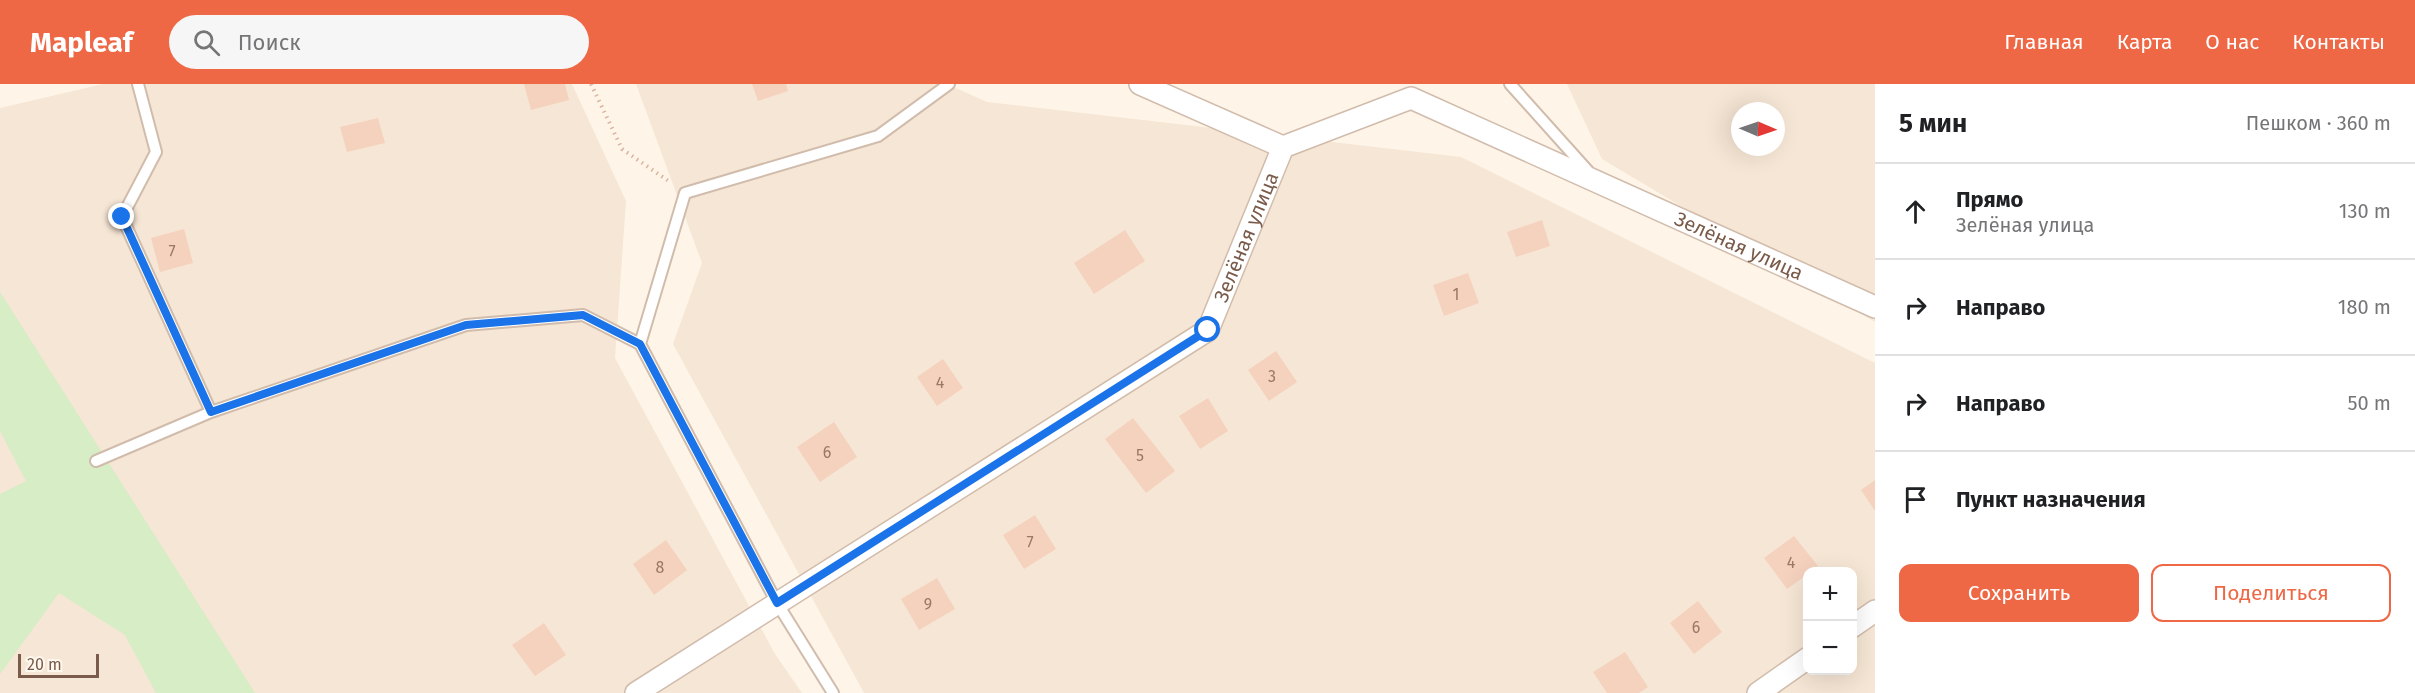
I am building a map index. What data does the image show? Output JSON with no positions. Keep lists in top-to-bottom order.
{
  "streets": {
    "street": ["Зелёная улица"]
  },
  "house_numbers": [
    "7",
    "1",
    "3",
    "4",
    "6",
    "5",
    "7",
    "4",
    "8",
    "9",
    "6"
  ],
  "scale_bar": "20 m",
  "north": "right",
  "page": {
    "header": "Mapleaf",
    "search": "Поиск",
    "nav": [
      "Главная",
      "Карта",
      "О нас",
      "Контакты"
    ],
    "heading": ["5 мин", "Пешком · 360 m"],
    "list": [
      ["Прямо", "Зелёная улица", "130 m"],
      ["Направо", "180 m"],
      ["Направо", "50 m"],
      "Пункт назначения"
    ],
    "buttons": ["Сохранить", "Поделиться"],
    "map_buttons": ["+", "−"],
    "scale": "20 m"
  }
}
